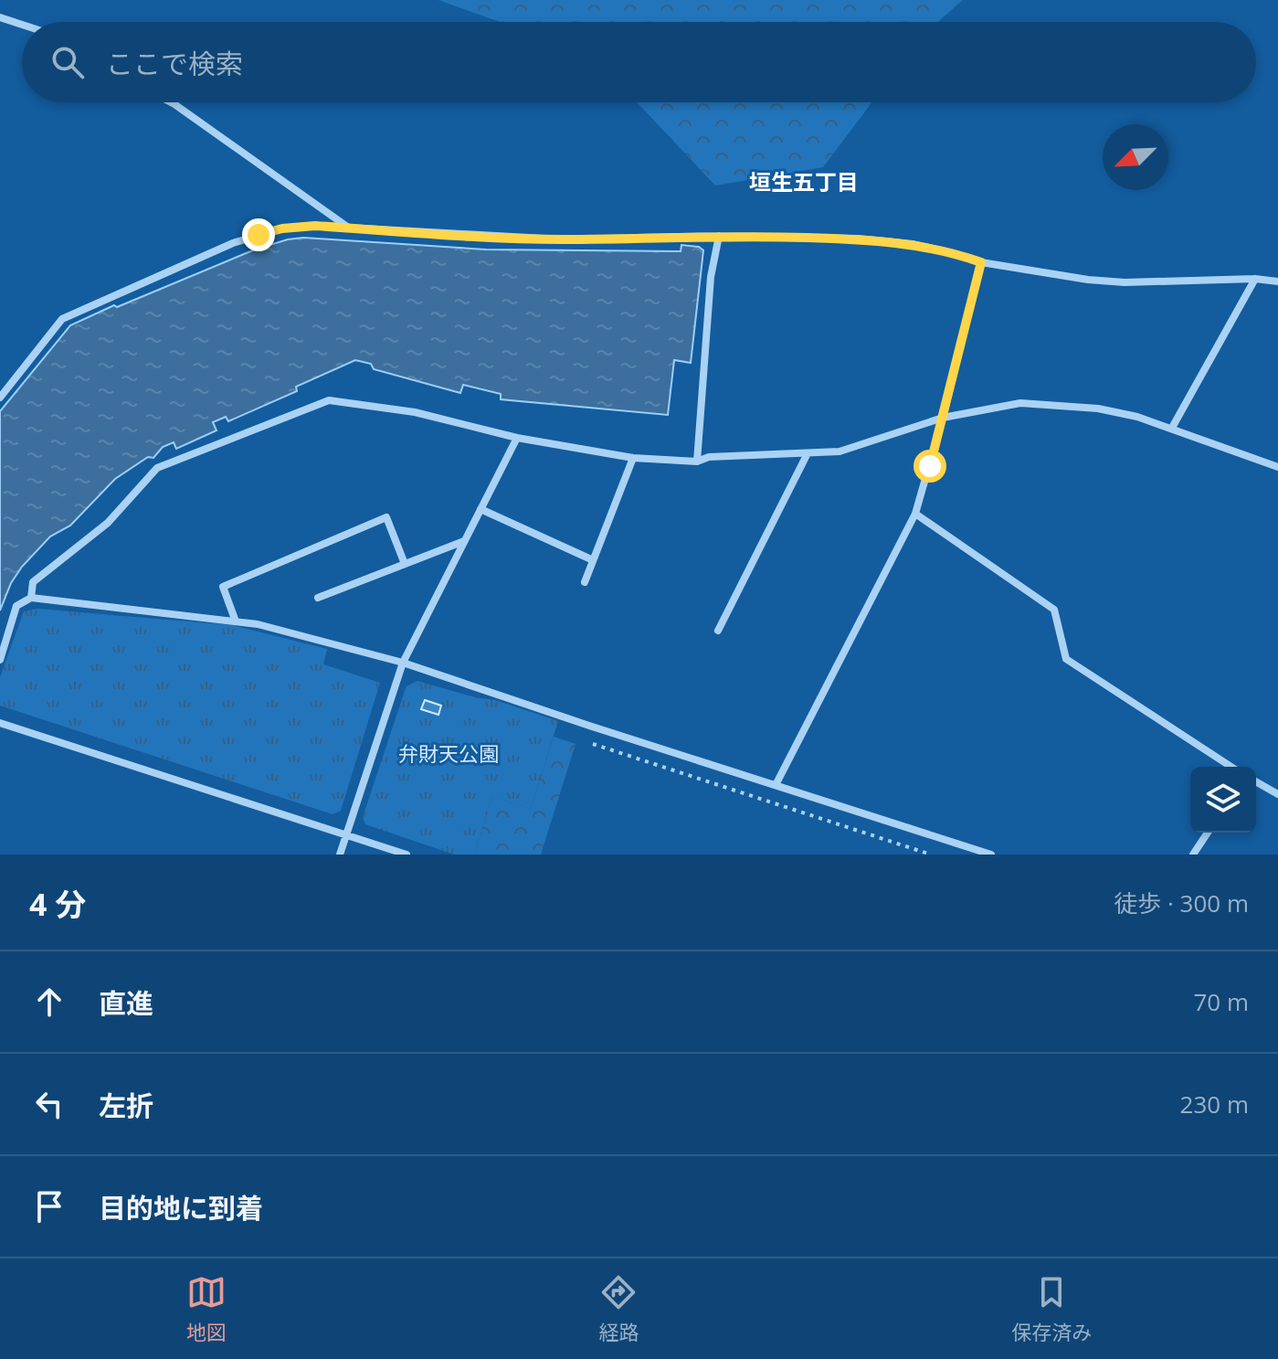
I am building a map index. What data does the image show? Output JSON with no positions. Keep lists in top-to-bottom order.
{
  "districts": ["垣生五丁目"],
  "parks": ["弁財天公園"],
  "north": "bottom left",
  "page": {
    "search": "ここで検索",
    "heading": ["4 分", "徒歩 · 300 m"],
    "list": [
      ["直進", "70 m"],
      ["左折", "230 m"],
      "目的地に到着"
    ],
    "nav": ["地図", "経路", "保存済み"]
  }
}
